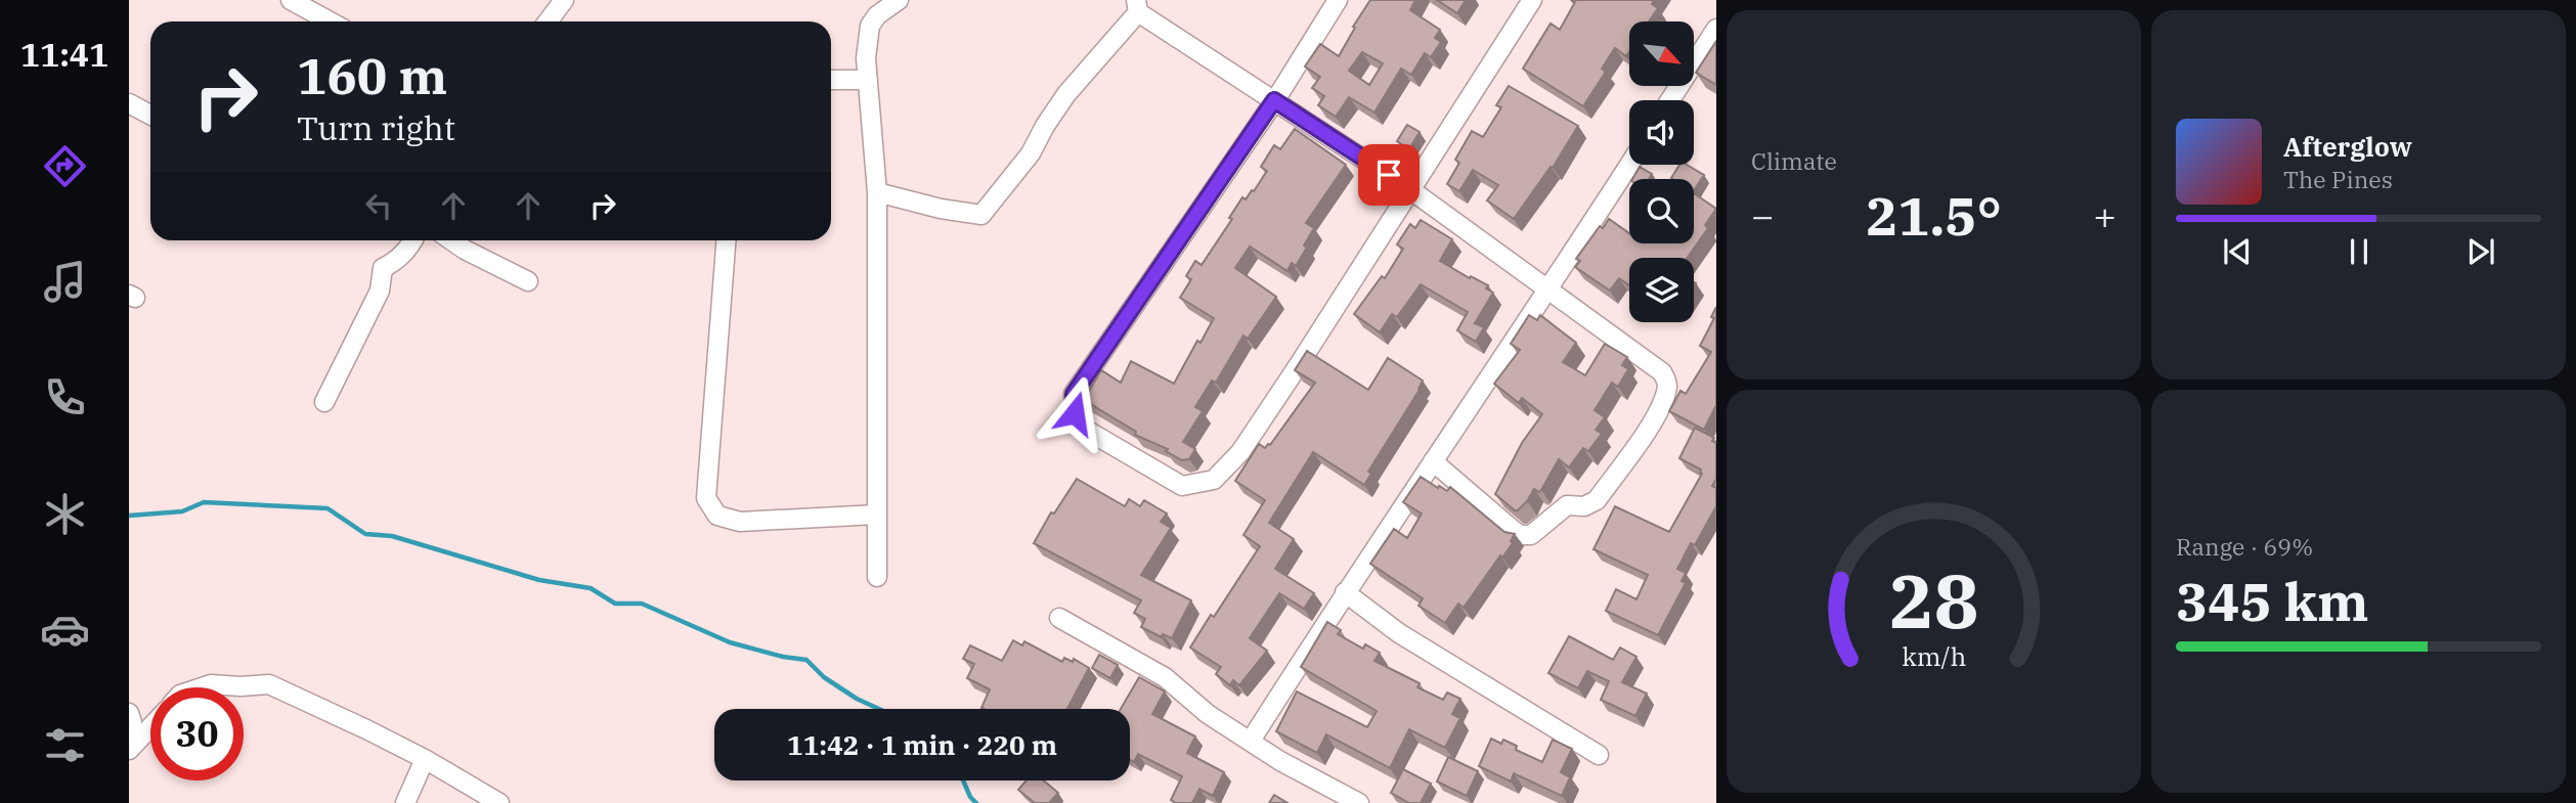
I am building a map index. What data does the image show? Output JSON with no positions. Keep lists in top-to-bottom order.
{
  "north": "bottom right",
  "page": {
    "tabs": "11:41",
    "tile": [
      "Climate",
      ["Range · 69%", "345 km"]
    ],
    "turn": ["160 m", "Turn right"],
    "song": ["Afterglow", "The Pines"],
    "heat": ["−", "21.5°", "+"],
    "limit": "30",
    "trip": "11:42 · 1 min · 220 m",
    "gauge": ["28", "km/h"]
  }
}
